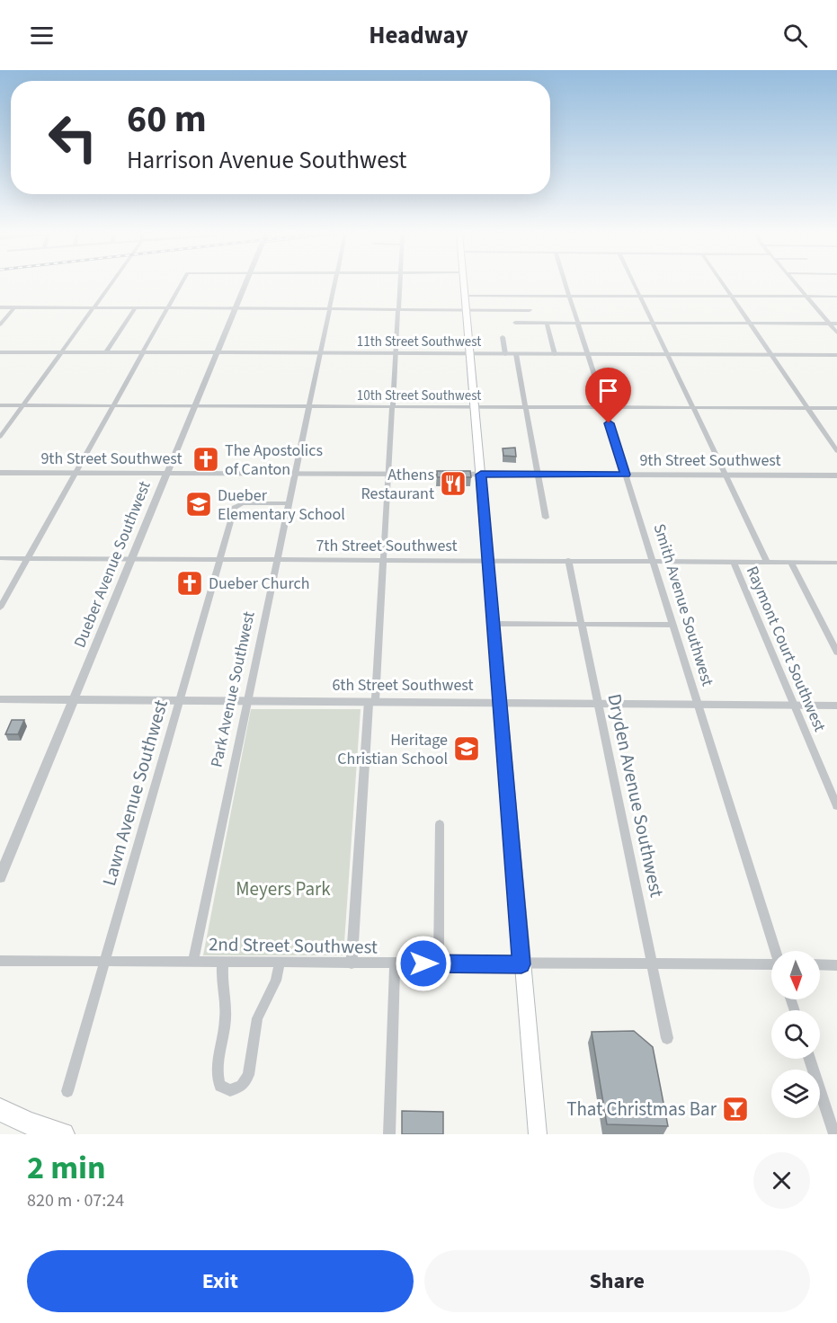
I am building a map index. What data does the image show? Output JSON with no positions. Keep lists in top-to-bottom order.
{
  "streets": {
    "street": [
      "11th Street Southwest",
      "10th Street Southwest",
      "9th Street Southwest",
      "7th Street Southwest",
      "Dueber Avenue Southwest",
      "Smith Avenue Southwest",
      "Raymont Court Southwest",
      "6th Street Southwest",
      "Park Avenue Southwest",
      "Lawn Avenue Southwest",
      "Dryden Avenue Southwest",
      "2nd Street Southwest"
    ]
  },
  "crossings": [
    ["11th Street Southwest", "Dueber Avenue Southwest"],
    ["11th Street Southwest", "Smith Avenue Southwest"],
    ["11th Street Southwest", "Park Avenue Southwest"],
    ["10th Street Southwest", "Dueber Avenue Southwest"],
    ["10th Street Southwest", "Smith Avenue Southwest"],
    ["10th Street Southwest", "Park Avenue Southwest"],
    ["9th Street Southwest", "Dueber Avenue Southwest"],
    ["9th Street Southwest", "Smith Avenue Southwest"],
    ["9th Street Southwest", "Park Avenue Southwest"],
    ["7th Street Southwest", "Dueber Avenue Southwest"],
    ["7th Street Southwest", "Smith Avenue Southwest"],
    ["7th Street Southwest", "Raymont Court Southwest"],
    ["7th Street Southwest", "Park Avenue Southwest"],
    ["7th Street Southwest", "Lawn Avenue Southwest"],
    ["7th Street Southwest", "Dryden Avenue Southwest"],
    ["Dueber Avenue Southwest", "6th Street Southwest"],
    ["Smith Avenue Southwest", "6th Street Southwest"],
    ["Raymont Court Southwest", "6th Street Southwest"],
    ["6th Street Southwest", "Park Avenue Southwest"],
    ["6th Street Southwest", "Lawn Avenue Southwest"],
    ["6th Street Southwest", "Dryden Avenue Southwest"],
    ["Park Avenue Southwest", "Lawn Avenue Southwest"],
    ["Park Avenue Southwest", "2nd Street Southwest"],
    ["Lawn Avenue Southwest", "2nd Street Southwest"],
    ["Dryden Avenue Southwest", "2nd Street Southwest"]
  ],
  "parks": ["Meyers Park"],
  "places": {
    "church": ["The Apostolics of Canton", "Dueber Church"],
    "restaurant": ["Athens Restaurant"],
    "school or university": ["Dueber Elementary School", "Heritage Christian School"],
    "bar": ["That Christmas Bar"]
  },
  "north": "bottom",
  "page": {
    "header": "Headway",
    "turn": ["60 m", "Harrison Avenue Southwest"],
    "heading": ["2 min", "820 m · 07:24"],
    "buttons": ["Exit", "Share"]
  }
}
